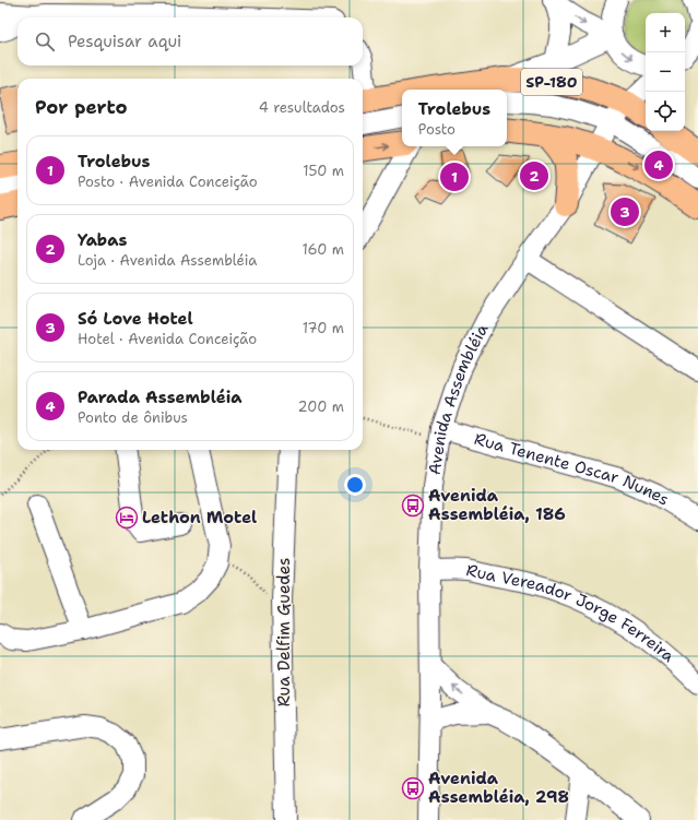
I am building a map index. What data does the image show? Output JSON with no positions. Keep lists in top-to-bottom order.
{
  "streets": {
    "main road": ["SP-180"],
    "street": [
      "Avenida Assembléia",
      "Rua Tenente Oscar Nunes",
      "Rua Vereador Jorge Ferreira",
      "Rua Delfim Guedes"
    ]
  },
  "crossings": [
    ["SP-180", "Avenida Assembléia"],
    ["Avenida Assembléia", "Rua Tenente Oscar Nunes"],
    ["Avenida Assembléia", "Rua Vereador Jorge Ferreira"]
  ],
  "places": {
    "bus stop": ["Avenida Assembléia, 186", "Avenida Assembléia, 298"],
    "hotel": ["Lethon Motel"]
  },
  "page": {
    "map_buttons": ["+", "−"],
    "search": "Pesquisar aqui",
    "heading": ["Por perto", "4 resultados"],
    "popup": ["Trolebus", "Posto"],
    "list": [
      {
        "mark": "1",
        "name": "Trolebus",
        "note": "Posto · Avenida Conceição",
        "value": "150 m"
      },
      {
        "mark": "2",
        "name": "Yabas",
        "note": "Loja · Avenida Assembléia",
        "value": "160 m"
      },
      {
        "mark": "3",
        "name": "Só Love Hotel",
        "note": "Hotel · Avenida Conceição",
        "value": "170 m"
      },
      {
        "mark": "4",
        "name": "Parada Assembléia",
        "note": "Ponto de ônibus",
        "value": "200 m"
      }
    ],
    "pins": [
      "4",
      "2",
      "1",
      "3"
    ]
  }
}
